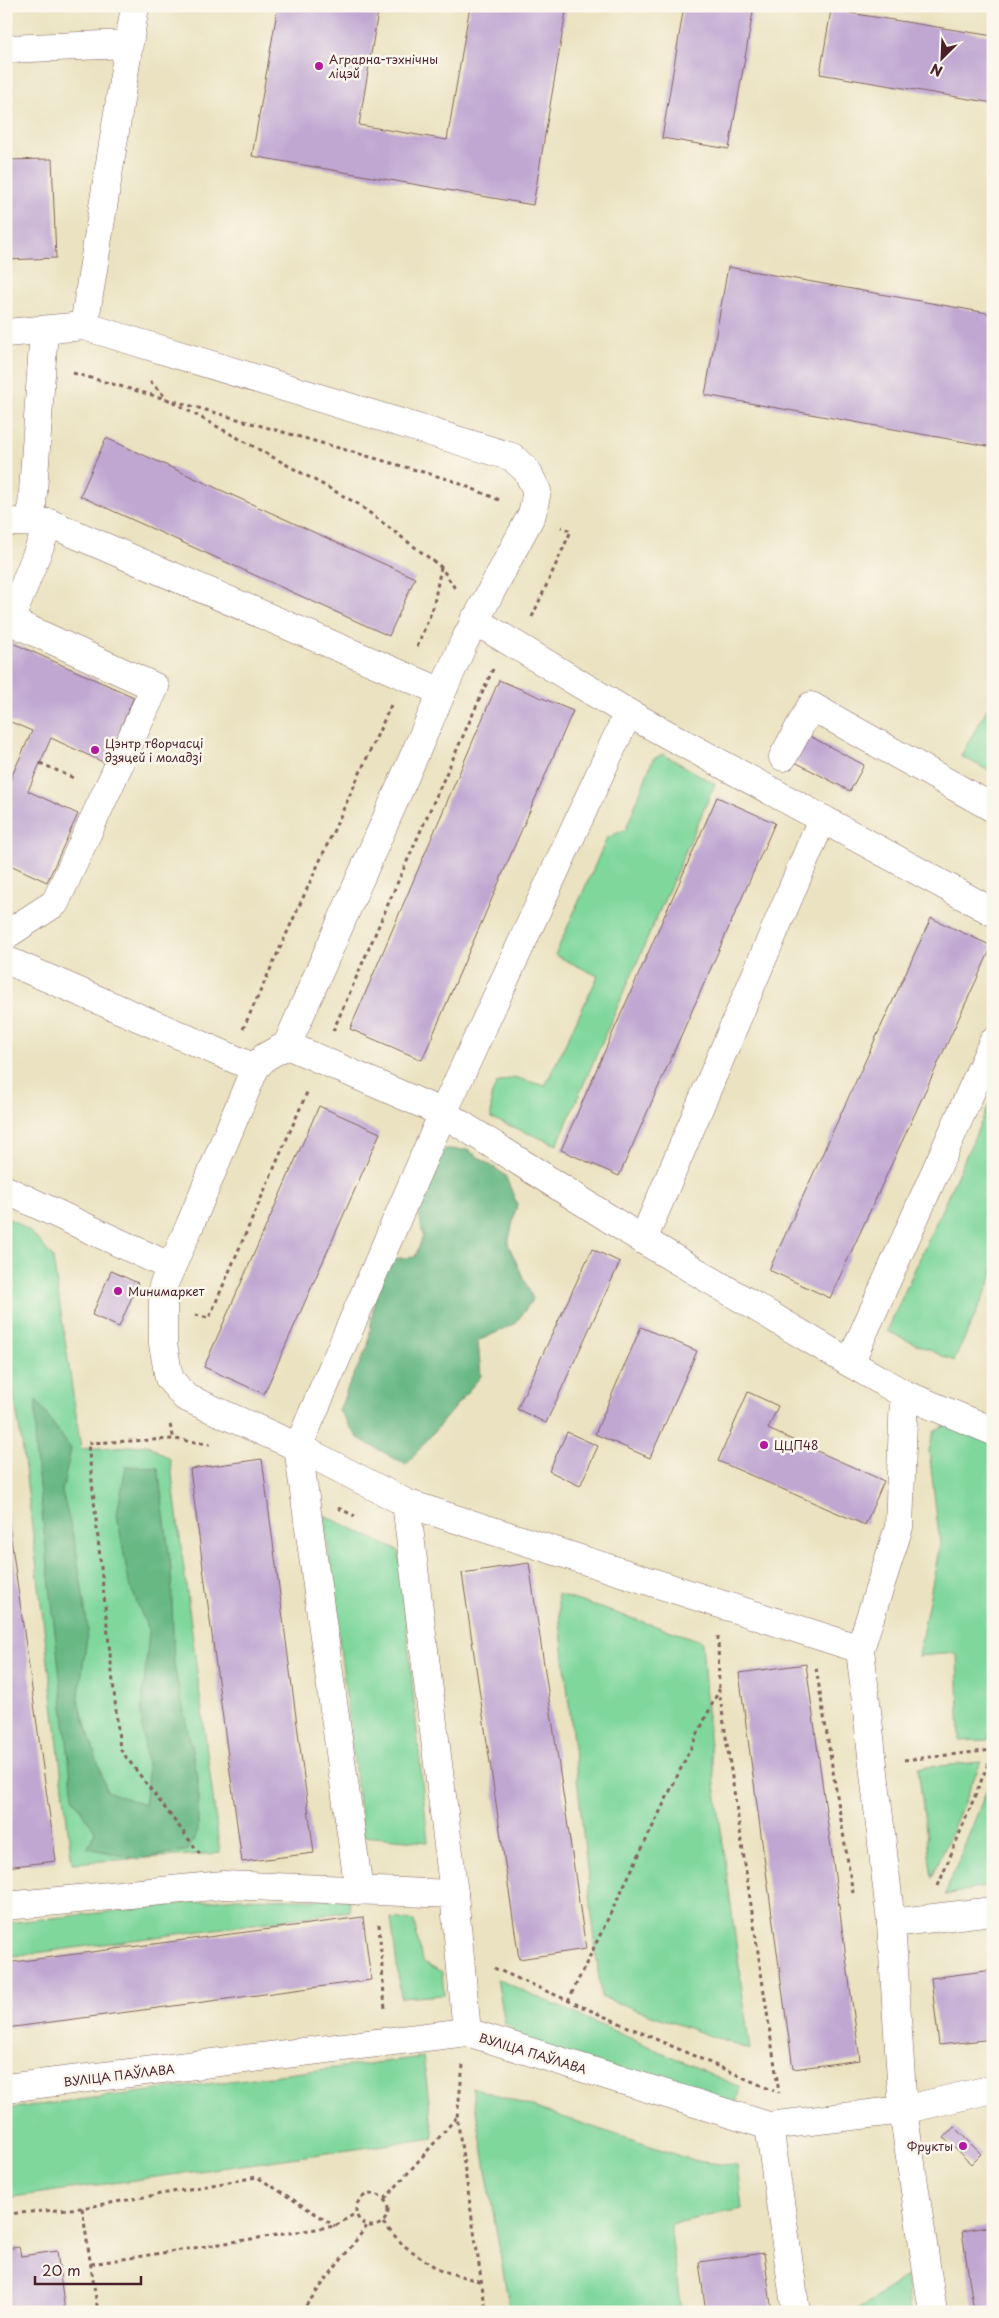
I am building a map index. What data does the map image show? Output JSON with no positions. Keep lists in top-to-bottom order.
{
  "streets": {
    "street": ["ВУЛІЦА ПАЎЛАВА"]
  },
  "places": [
    "Аграрна-тэхнічны ліцэй",
    "Цэнтр творчасці дзяцей і моладзі",
    "Минимаркет",
    "ЦЦП48",
    "Фрукты"
  ],
  "scale_bar": "20 m",
  "north": "bottom left"
}
